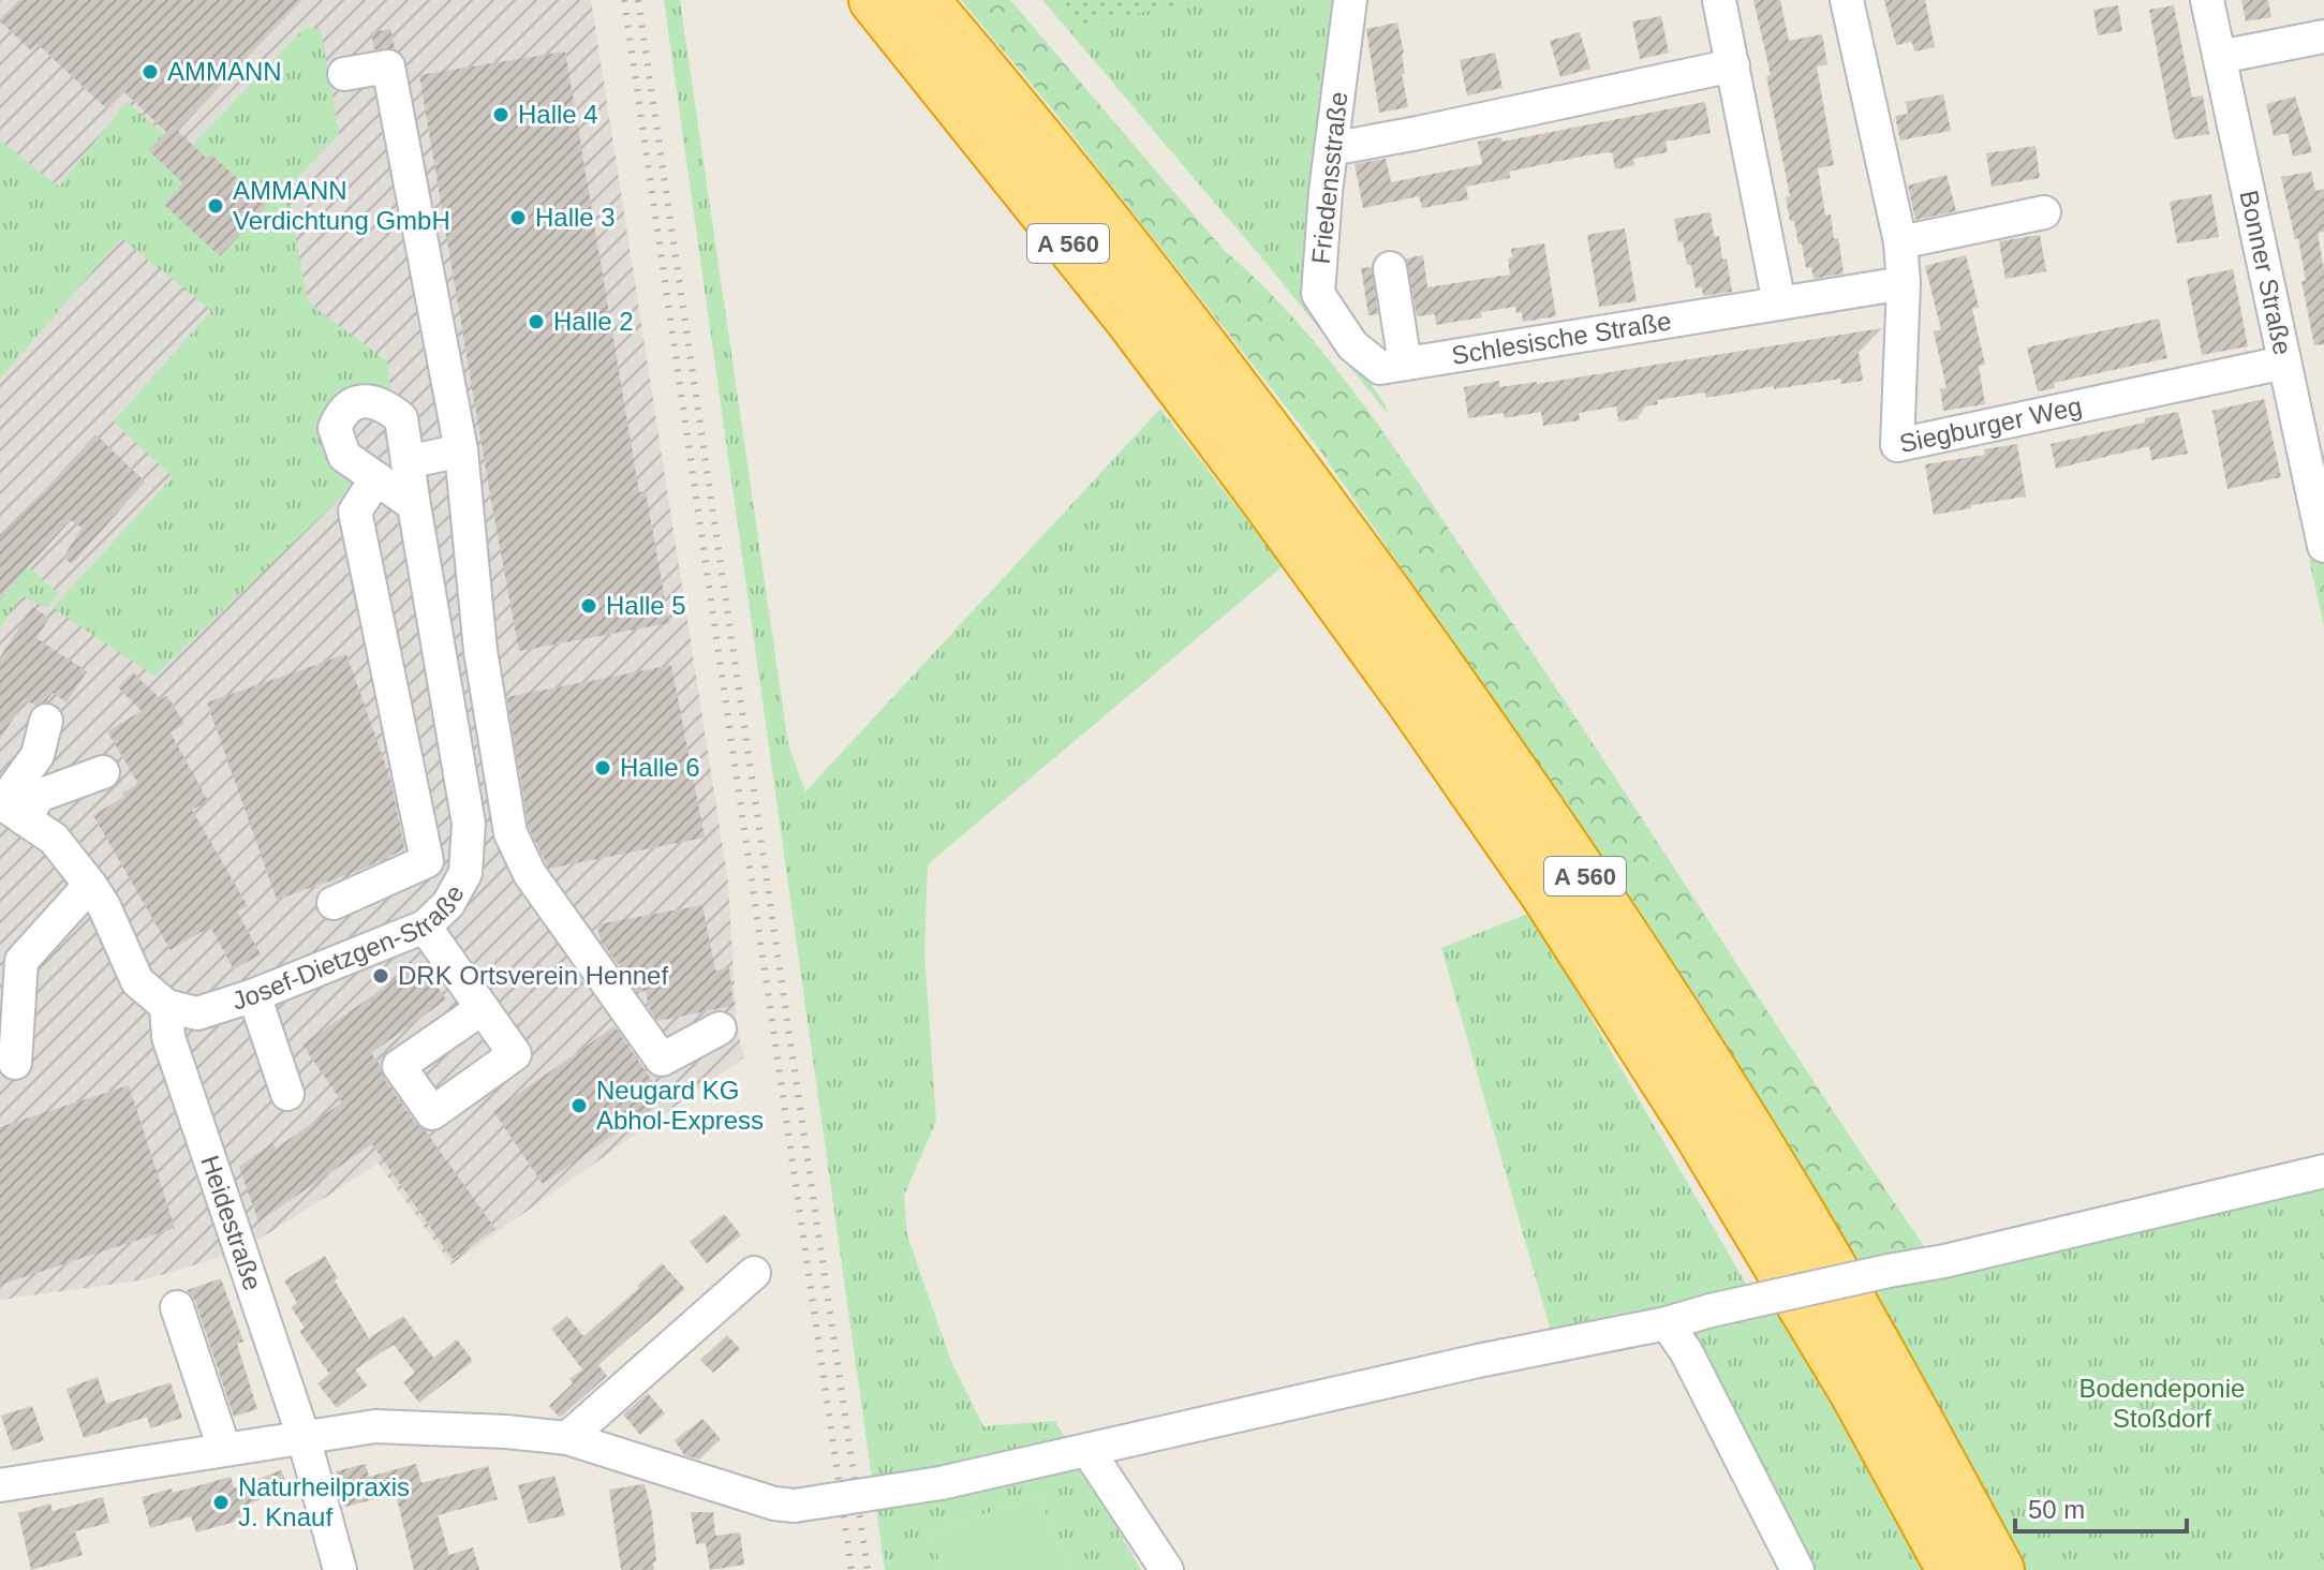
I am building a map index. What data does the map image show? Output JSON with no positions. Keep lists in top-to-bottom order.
{
  "streets": {
    "highway": ["A 560"],
    "street": [
      "Friedensstraße",
      "Bonner Straße",
      "Schlesische Straße",
      "Siegburger Weg",
      "Josef-Dietzgen-Straße",
      "Heidestraße"
    ]
  },
  "crossings": [
    ["Friedensstraße", "Schlesische Straße"],
    ["Bonner Straße", "Siegburger Weg"],
    ["Schlesische Straße", "Siegburger Weg"],
    ["Josef-Dietzgen-Straße", "Heidestraße"]
  ],
  "parks": ["Bodendeponie Stoßdorf"],
  "places": [
    "AMMANN",
    "Halle 4",
    "AMMANN Verdichtung GmbH",
    "Halle 3",
    "Halle 2",
    "Halle 5",
    "Halle 6",
    "DRK Ortsverein Hennef",
    "Neugard KG Abhol-Express",
    "Naturheilpraxis J. Knauf"
  ],
  "scale_bar": "50 m"
}
